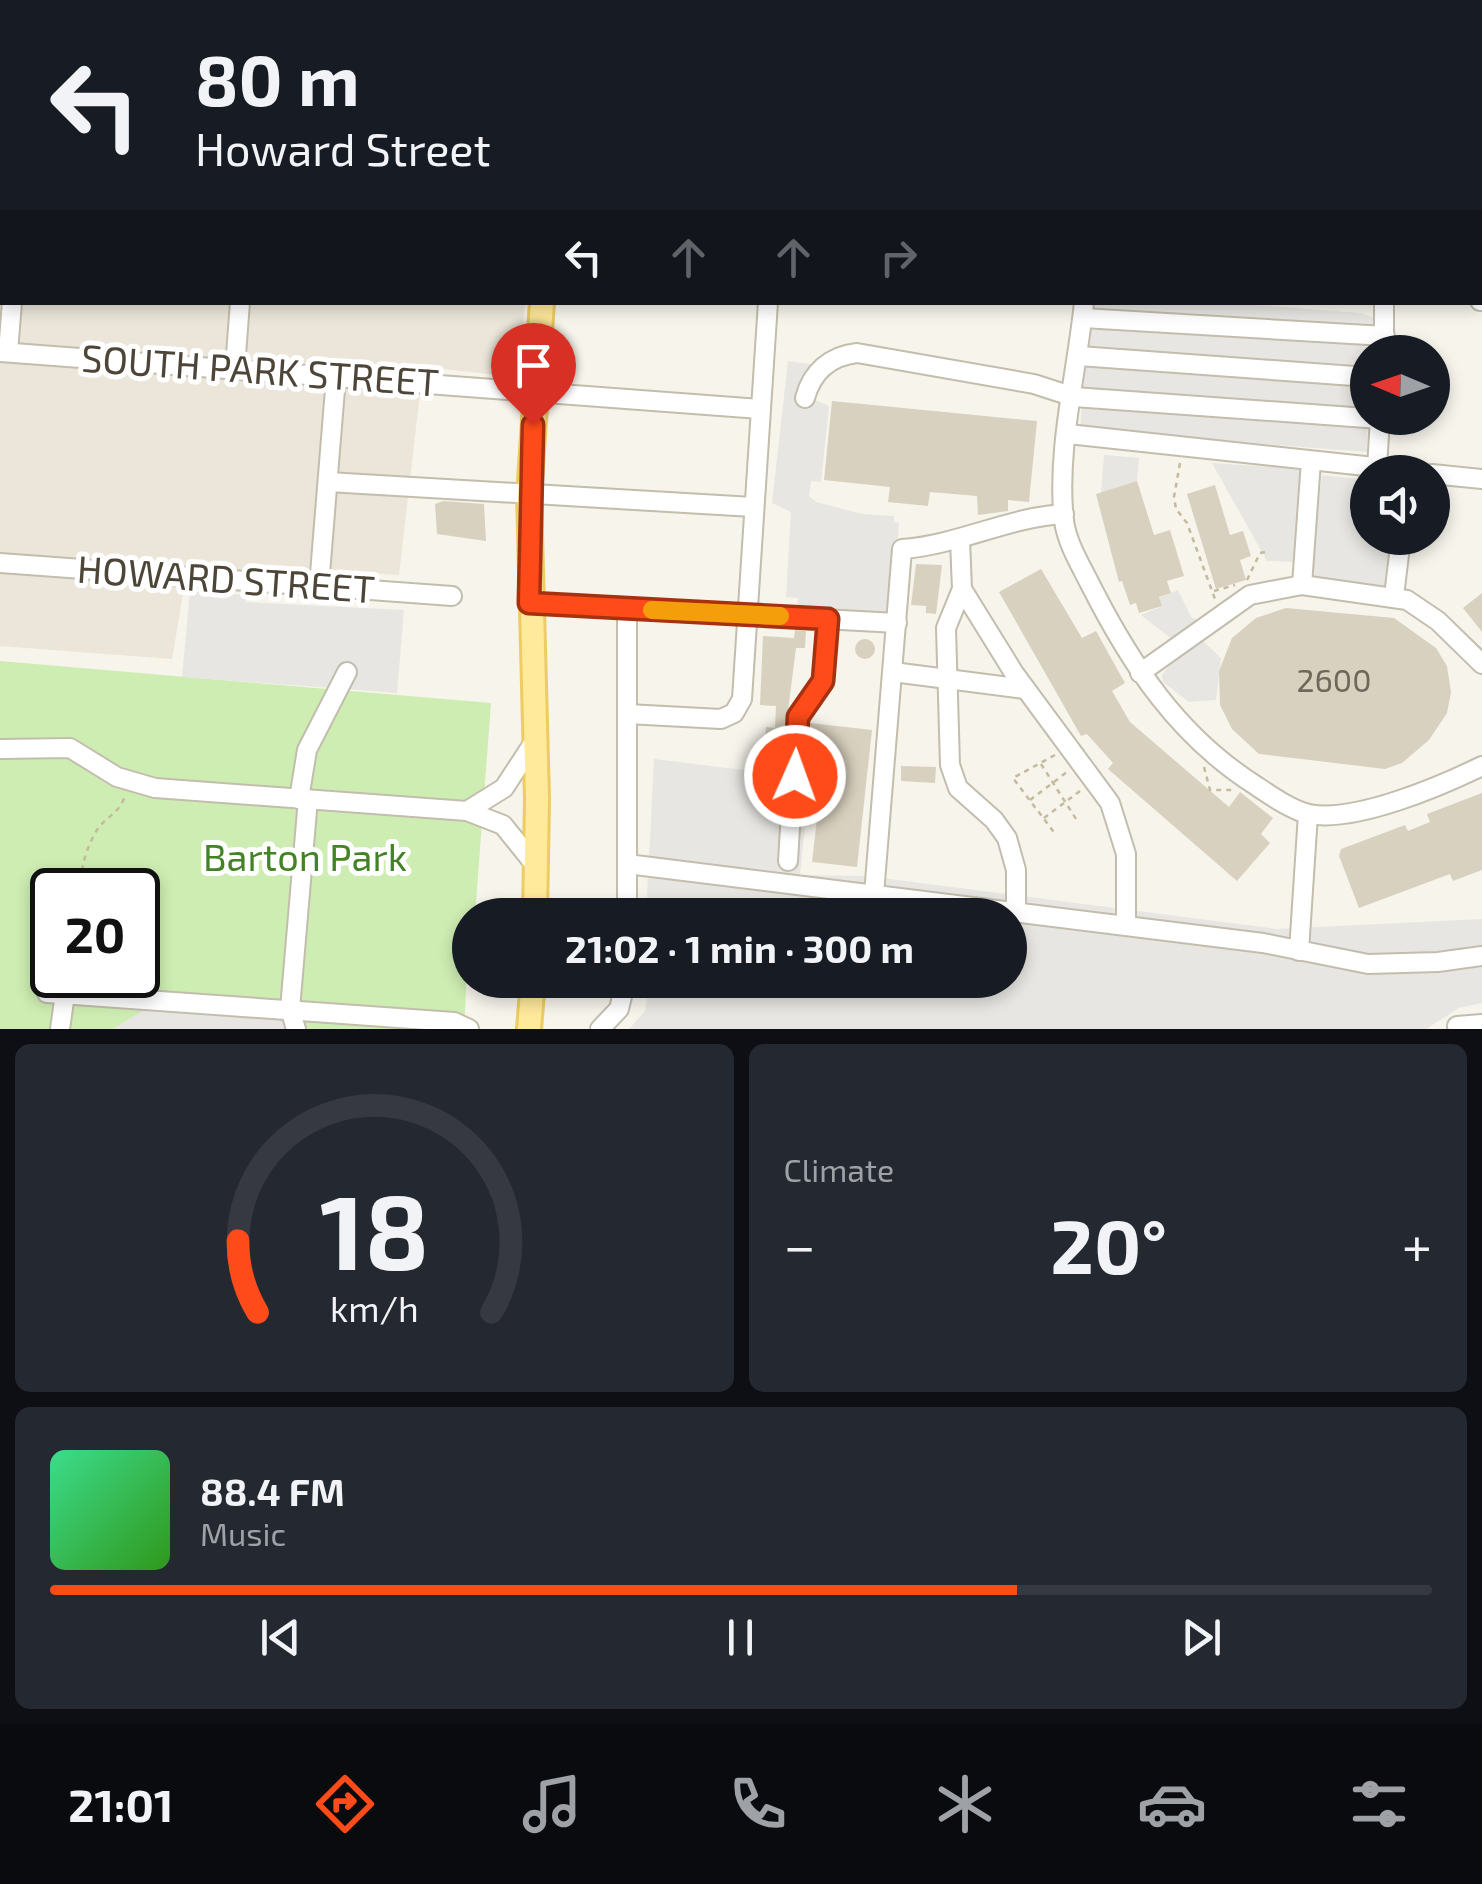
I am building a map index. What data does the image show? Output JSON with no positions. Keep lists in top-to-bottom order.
{
  "streets": {
    "street": ["SOUTH PARK STREET", "HOWARD STREET"]
  },
  "parks": ["Barton Park"],
  "house_numbers": ["2600"],
  "north": "left",
  "page": {
    "turn": ["80 m", "Howard Street"],
    "limit": "20",
    "trip": "21:02 · 1 min · 300 m",
    "tile": "Climate",
    "heat": ["−", "20°", "+"],
    "song": ["88.4 FM", "Music"],
    "tabs": "21:01",
    "gauge": ["18", "km/h"]
  }
}
